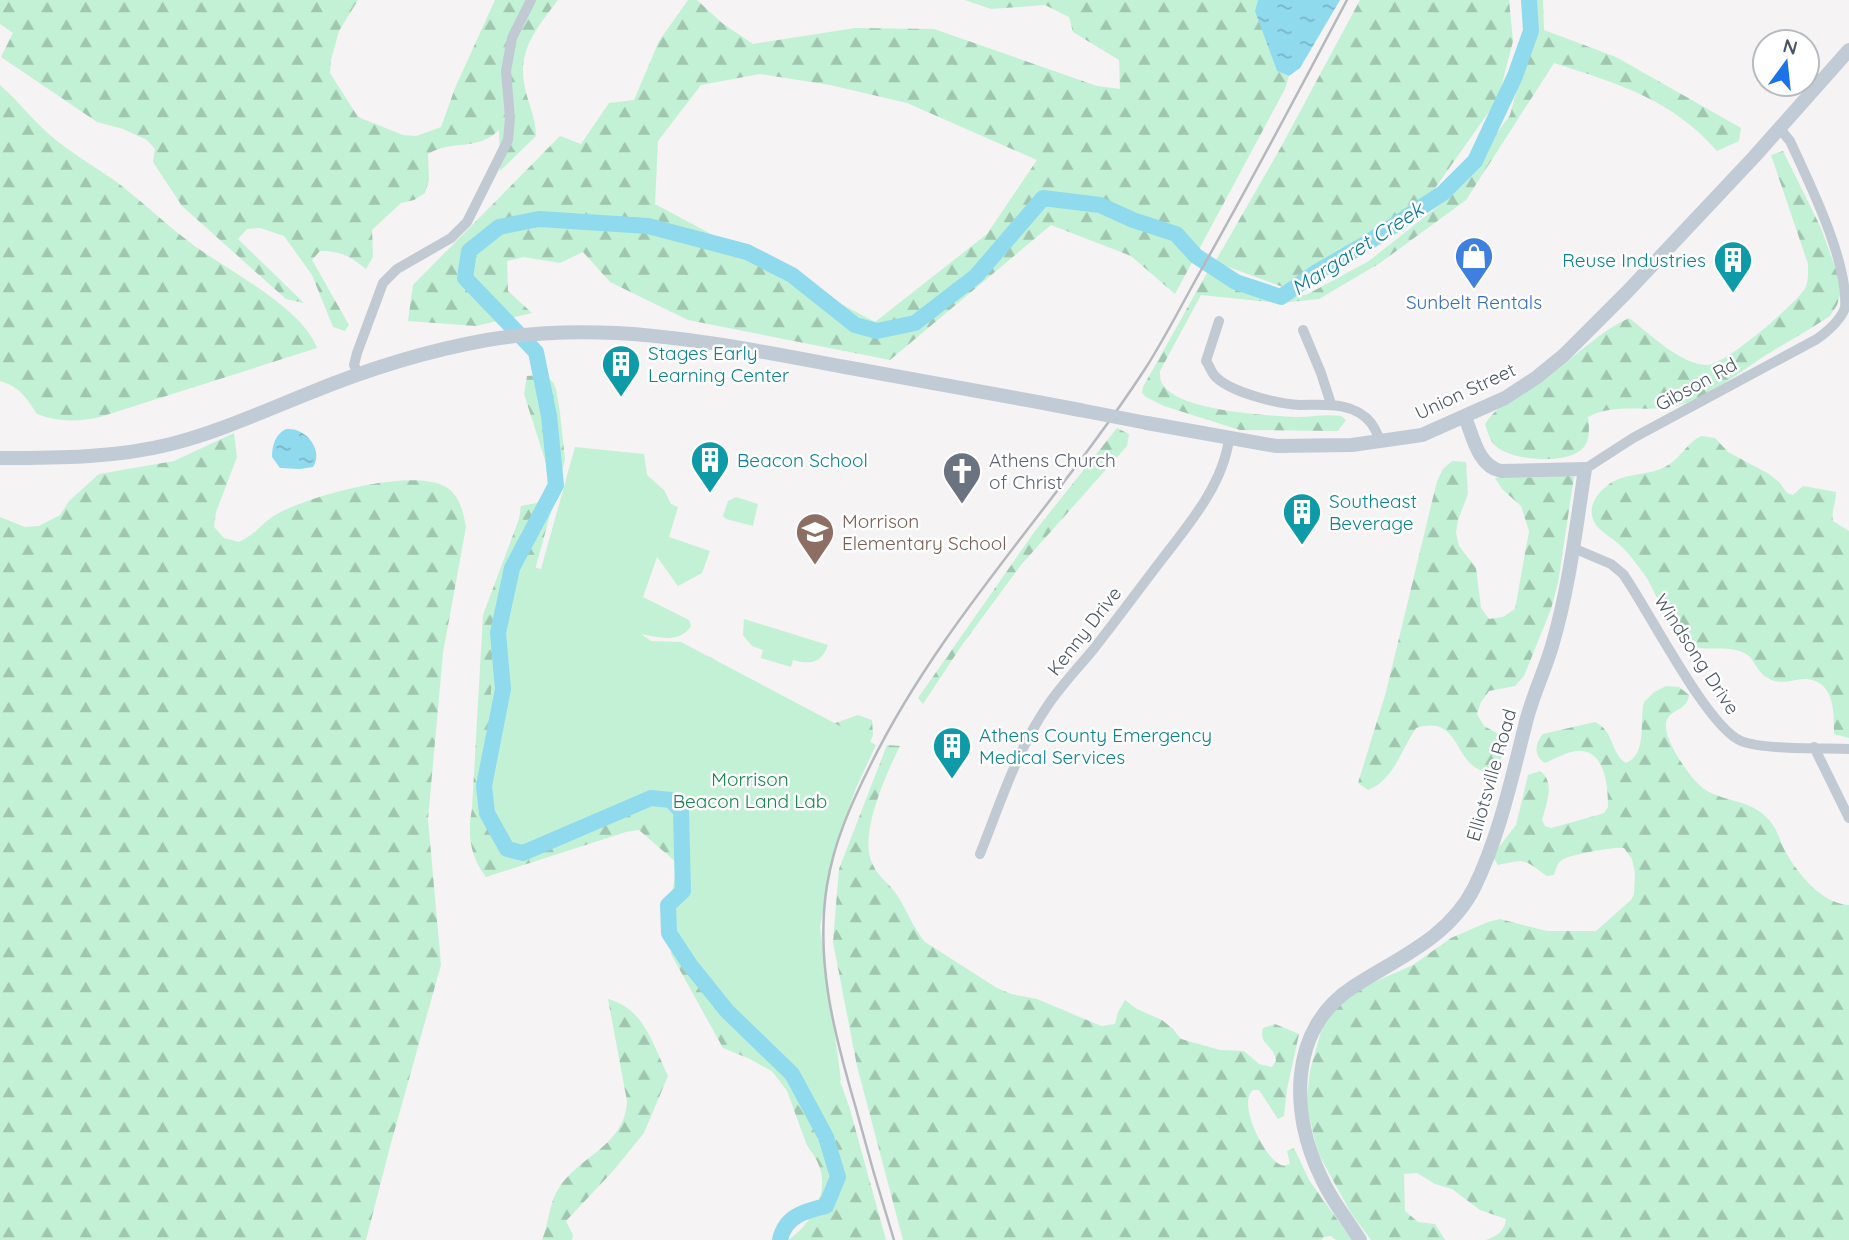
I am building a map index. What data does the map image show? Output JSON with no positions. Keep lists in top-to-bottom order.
{
  "streets": {
    "main road": ["Union Street", "Elliotsville Road"],
    "street": ["Gibson Rd", "Kenny Drive", "Windsong Drive"]
  },
  "crossings": [
    ["Gibson Rd", "Union Street"],
    ["Gibson Rd", "Elliotsville Road"],
    ["Union Street", "Kenny Drive"],
    ["Windsong Drive", "Elliotsville Road"]
  ],
  "water": ["Margaret Creek"],
  "parks": ["Morrison Beacon Land Lab"],
  "places": {
    "shop": ["Sunbelt Rentals"],
    "building": [
      "Reuse Industries",
      "Stages Early Learning Center",
      "Beacon School",
      "Southeast Beverage",
      "Athens County Emergency Medical Services"
    ],
    "church": ["Athens Church of Christ"],
    "school or university": ["Morrison Elementary School"]
  },
  "north": "top"
}
